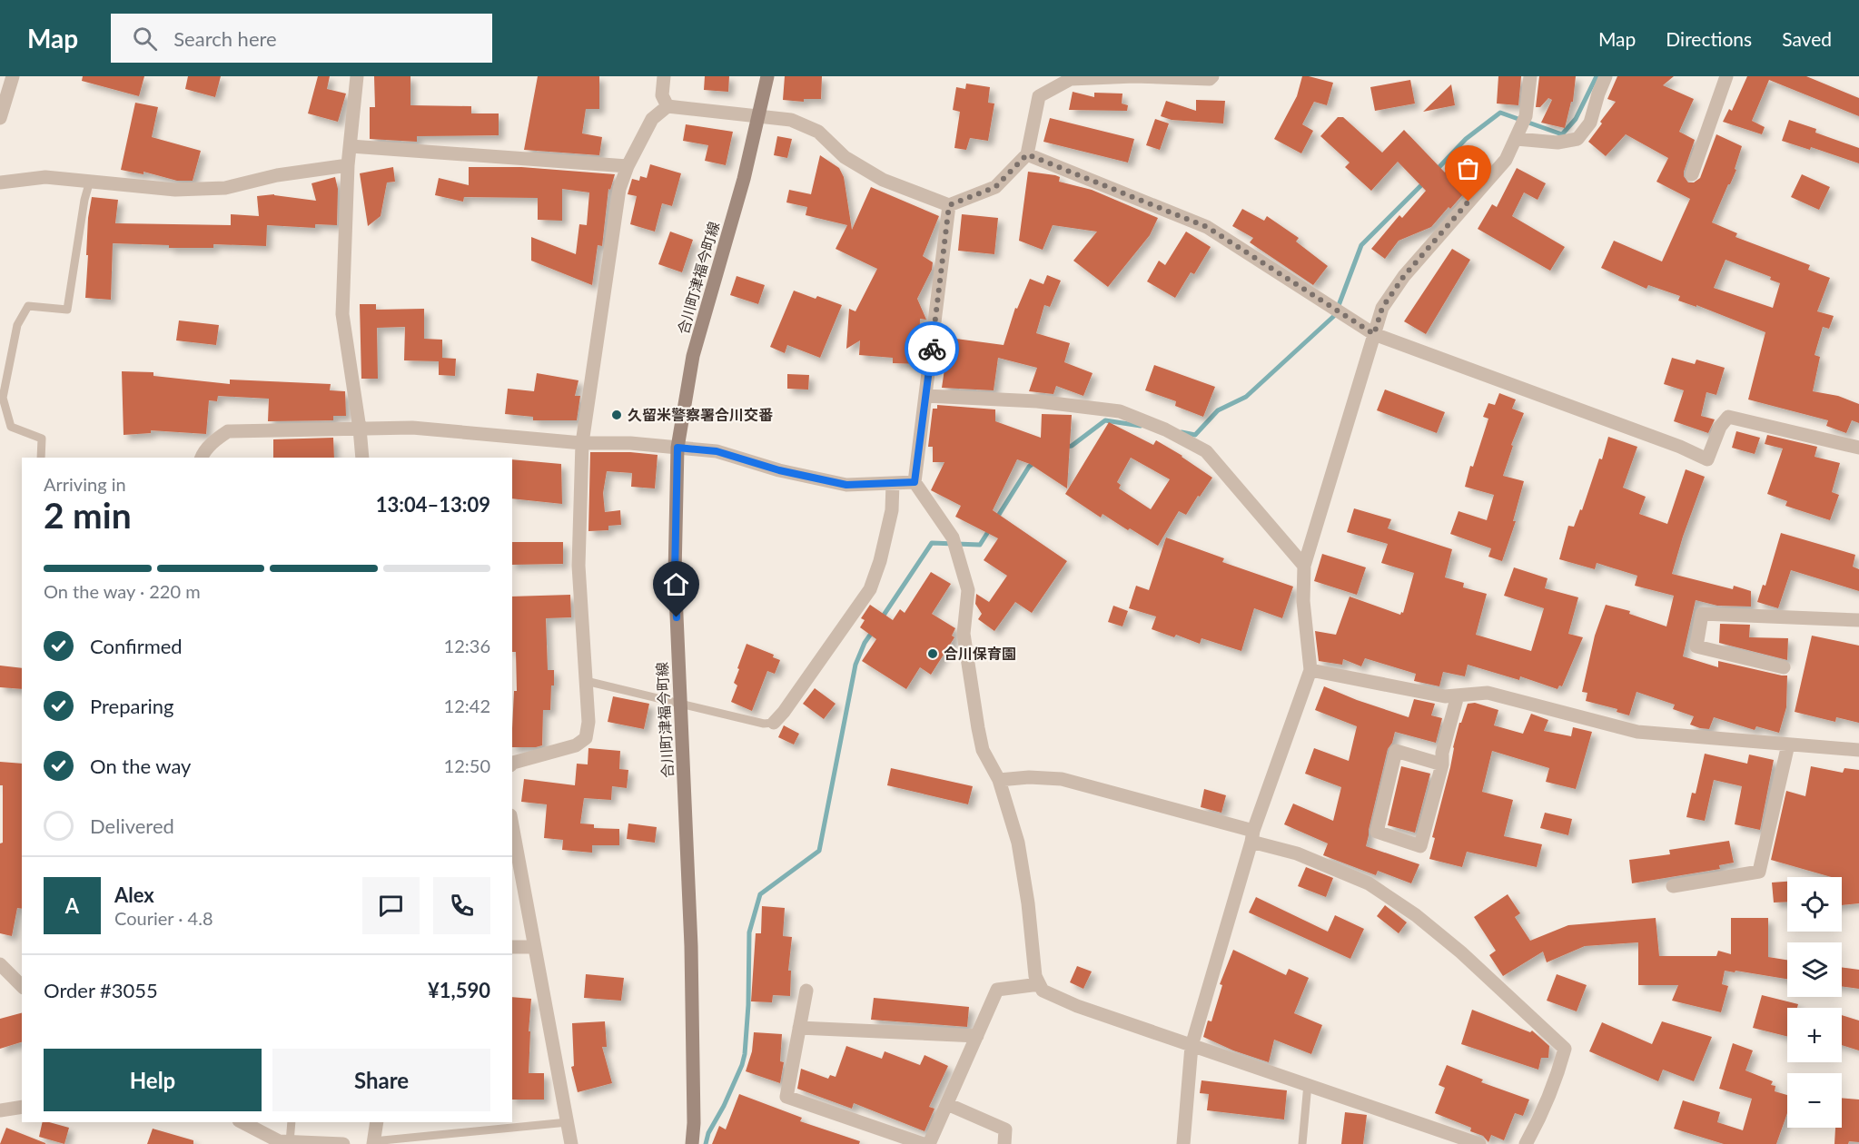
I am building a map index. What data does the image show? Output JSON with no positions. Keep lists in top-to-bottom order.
{
  "streets": {
    "street": ["合川町津福今町線"]
  },
  "places": ["久留米警察署合川交番", "合川保育園"],
  "page": {
    "header": "Map",
    "search": "Search here",
    "nav": ["Map", "Directions", "Saved"],
    "heading": ["2 min", "Arriving in", "13:04–13:09"],
    "panel": [
      "Alex",
      "Courier · 4.8",
      "Order #3055",
      "¥1,590"
    ],
    "bar": "On the way · 220 m",
    "list": [
      ["Confirmed", "12:36"],
      ["Preparing", "12:42"],
      ["On the way", "12:50"],
      "Delivered"
    ],
    "map_buttons": ["+", "−"],
    "round": "A",
    "buttons": ["Help", "Share"]
  }
}
